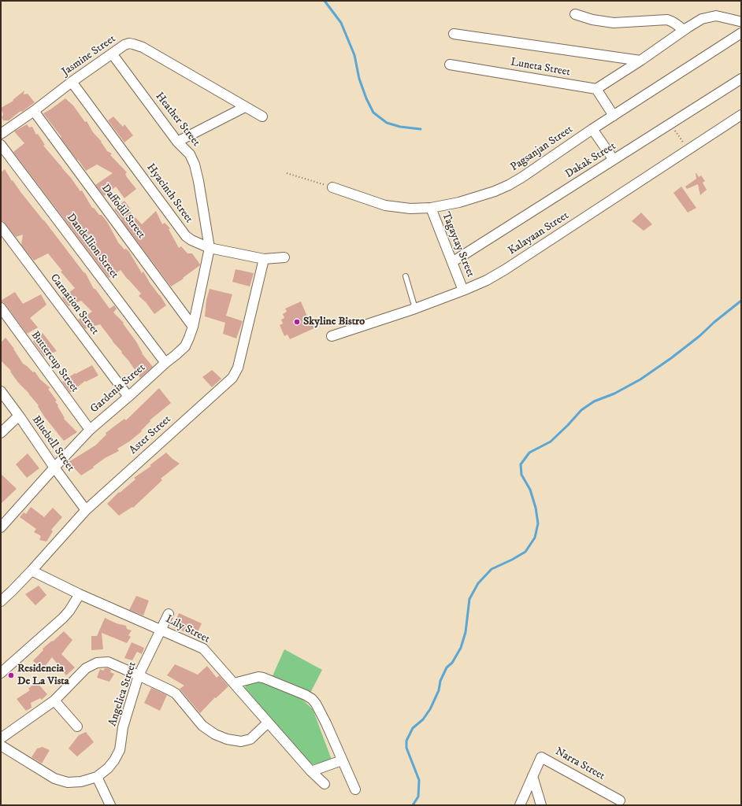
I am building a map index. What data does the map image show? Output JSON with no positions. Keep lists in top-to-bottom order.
{
  "streets": {
    "street": [
      "Jasmine Street",
      "Luneta Street",
      "Heather Street",
      "Pagsanjan Street",
      "Dakak Street",
      "Hyacinth Street",
      "Daffodil Street",
      "Kalayaan Street",
      "Tagaytay Street",
      "Dandellion Street",
      "Carnation Street",
      "Buttercup Street",
      "Gardenia Street",
      "Aster Street",
      "Bluebell Street",
      "Lily Street",
      "Angelica Street",
      "Narra Street"
    ]
  },
  "crossings": [
    ["Jasmine Street", "Heather Street"],
    ["Jasmine Street", "Hyacinth Street"],
    ["Jasmine Street", "Daffodil Street"],
    ["Heather Street", "Hyacinth Street"],
    ["Heather Street", "Gardenia Street"],
    ["Pagsanjan Street", "Tagaytay Street"],
    ["Dakak Street", "Tagaytay Street"],
    ["Hyacinth Street", "Gardenia Street"],
    ["Hyacinth Street", "Aster Street"],
    ["Daffodil Street", "Gardenia Street"],
    ["Kalayaan Street", "Tagaytay Street"],
    ["Dandellion Street", "Gardenia Street"],
    ["Carnation Street", "Gardenia Street"],
    ["Buttercup Street", "Gardenia Street"],
    ["Gardenia Street", "Bluebell Street"],
    ["Aster Street", "Bluebell Street"],
    ["Aster Street", "Lily Street"],
    ["Lily Street", "Angelica Street"]
  ],
  "places": ["Skyline Bistro", "Residencia De La Vista"]
}
